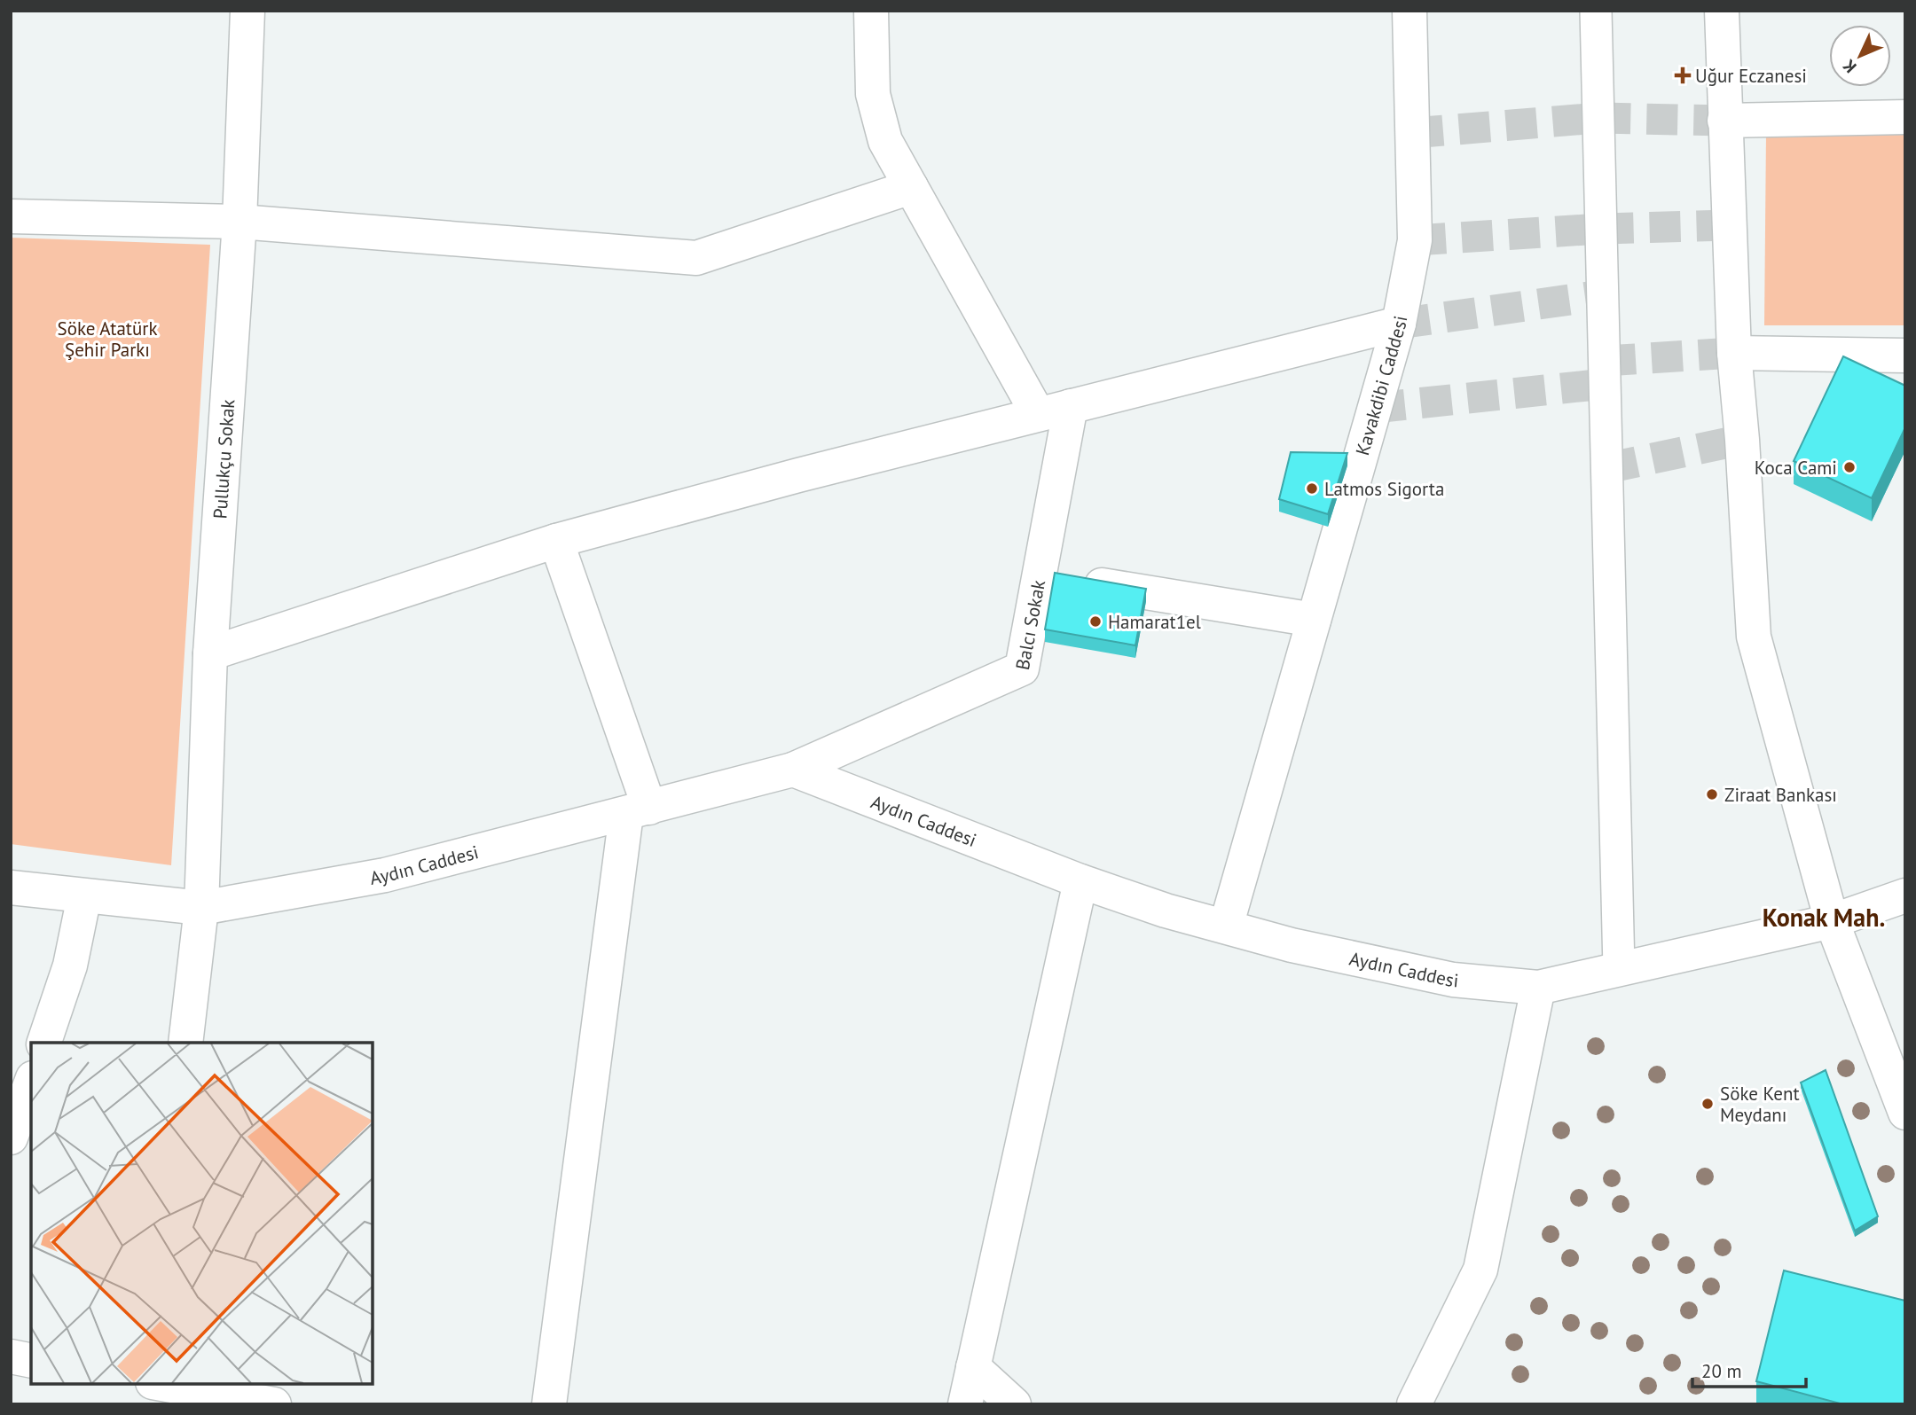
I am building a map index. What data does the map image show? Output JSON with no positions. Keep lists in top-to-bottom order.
{
  "streets": {
    "street": [
      "Kavakdibi Caddesi",
      "Pullukçu Sokak",
      "Balcı Sokak",
      "Aydın Caddesi"
    ]
  },
  "crossings": [
    ["Kavakdibi Caddesi", "Aydın Caddesi"],
    ["Pullukçu Sokak", "Aydın Caddesi"],
    ["Balcı Sokak", "Aydın Caddesi"]
  ],
  "districts": ["Konak Mah."],
  "parks": ["Söke Atatürk Şehir Parkı"],
  "places": {
    "health": ["Uğur Eczanesi"],
    "other": [
      "Koca Cami",
      "Latmos Sigorta",
      "Hamarat1el",
      "Ziraat Bankası",
      "Söke Kent Meydanı"
    ]
  },
  "scale_bar": "20 m",
  "north": "bottom left"
}
